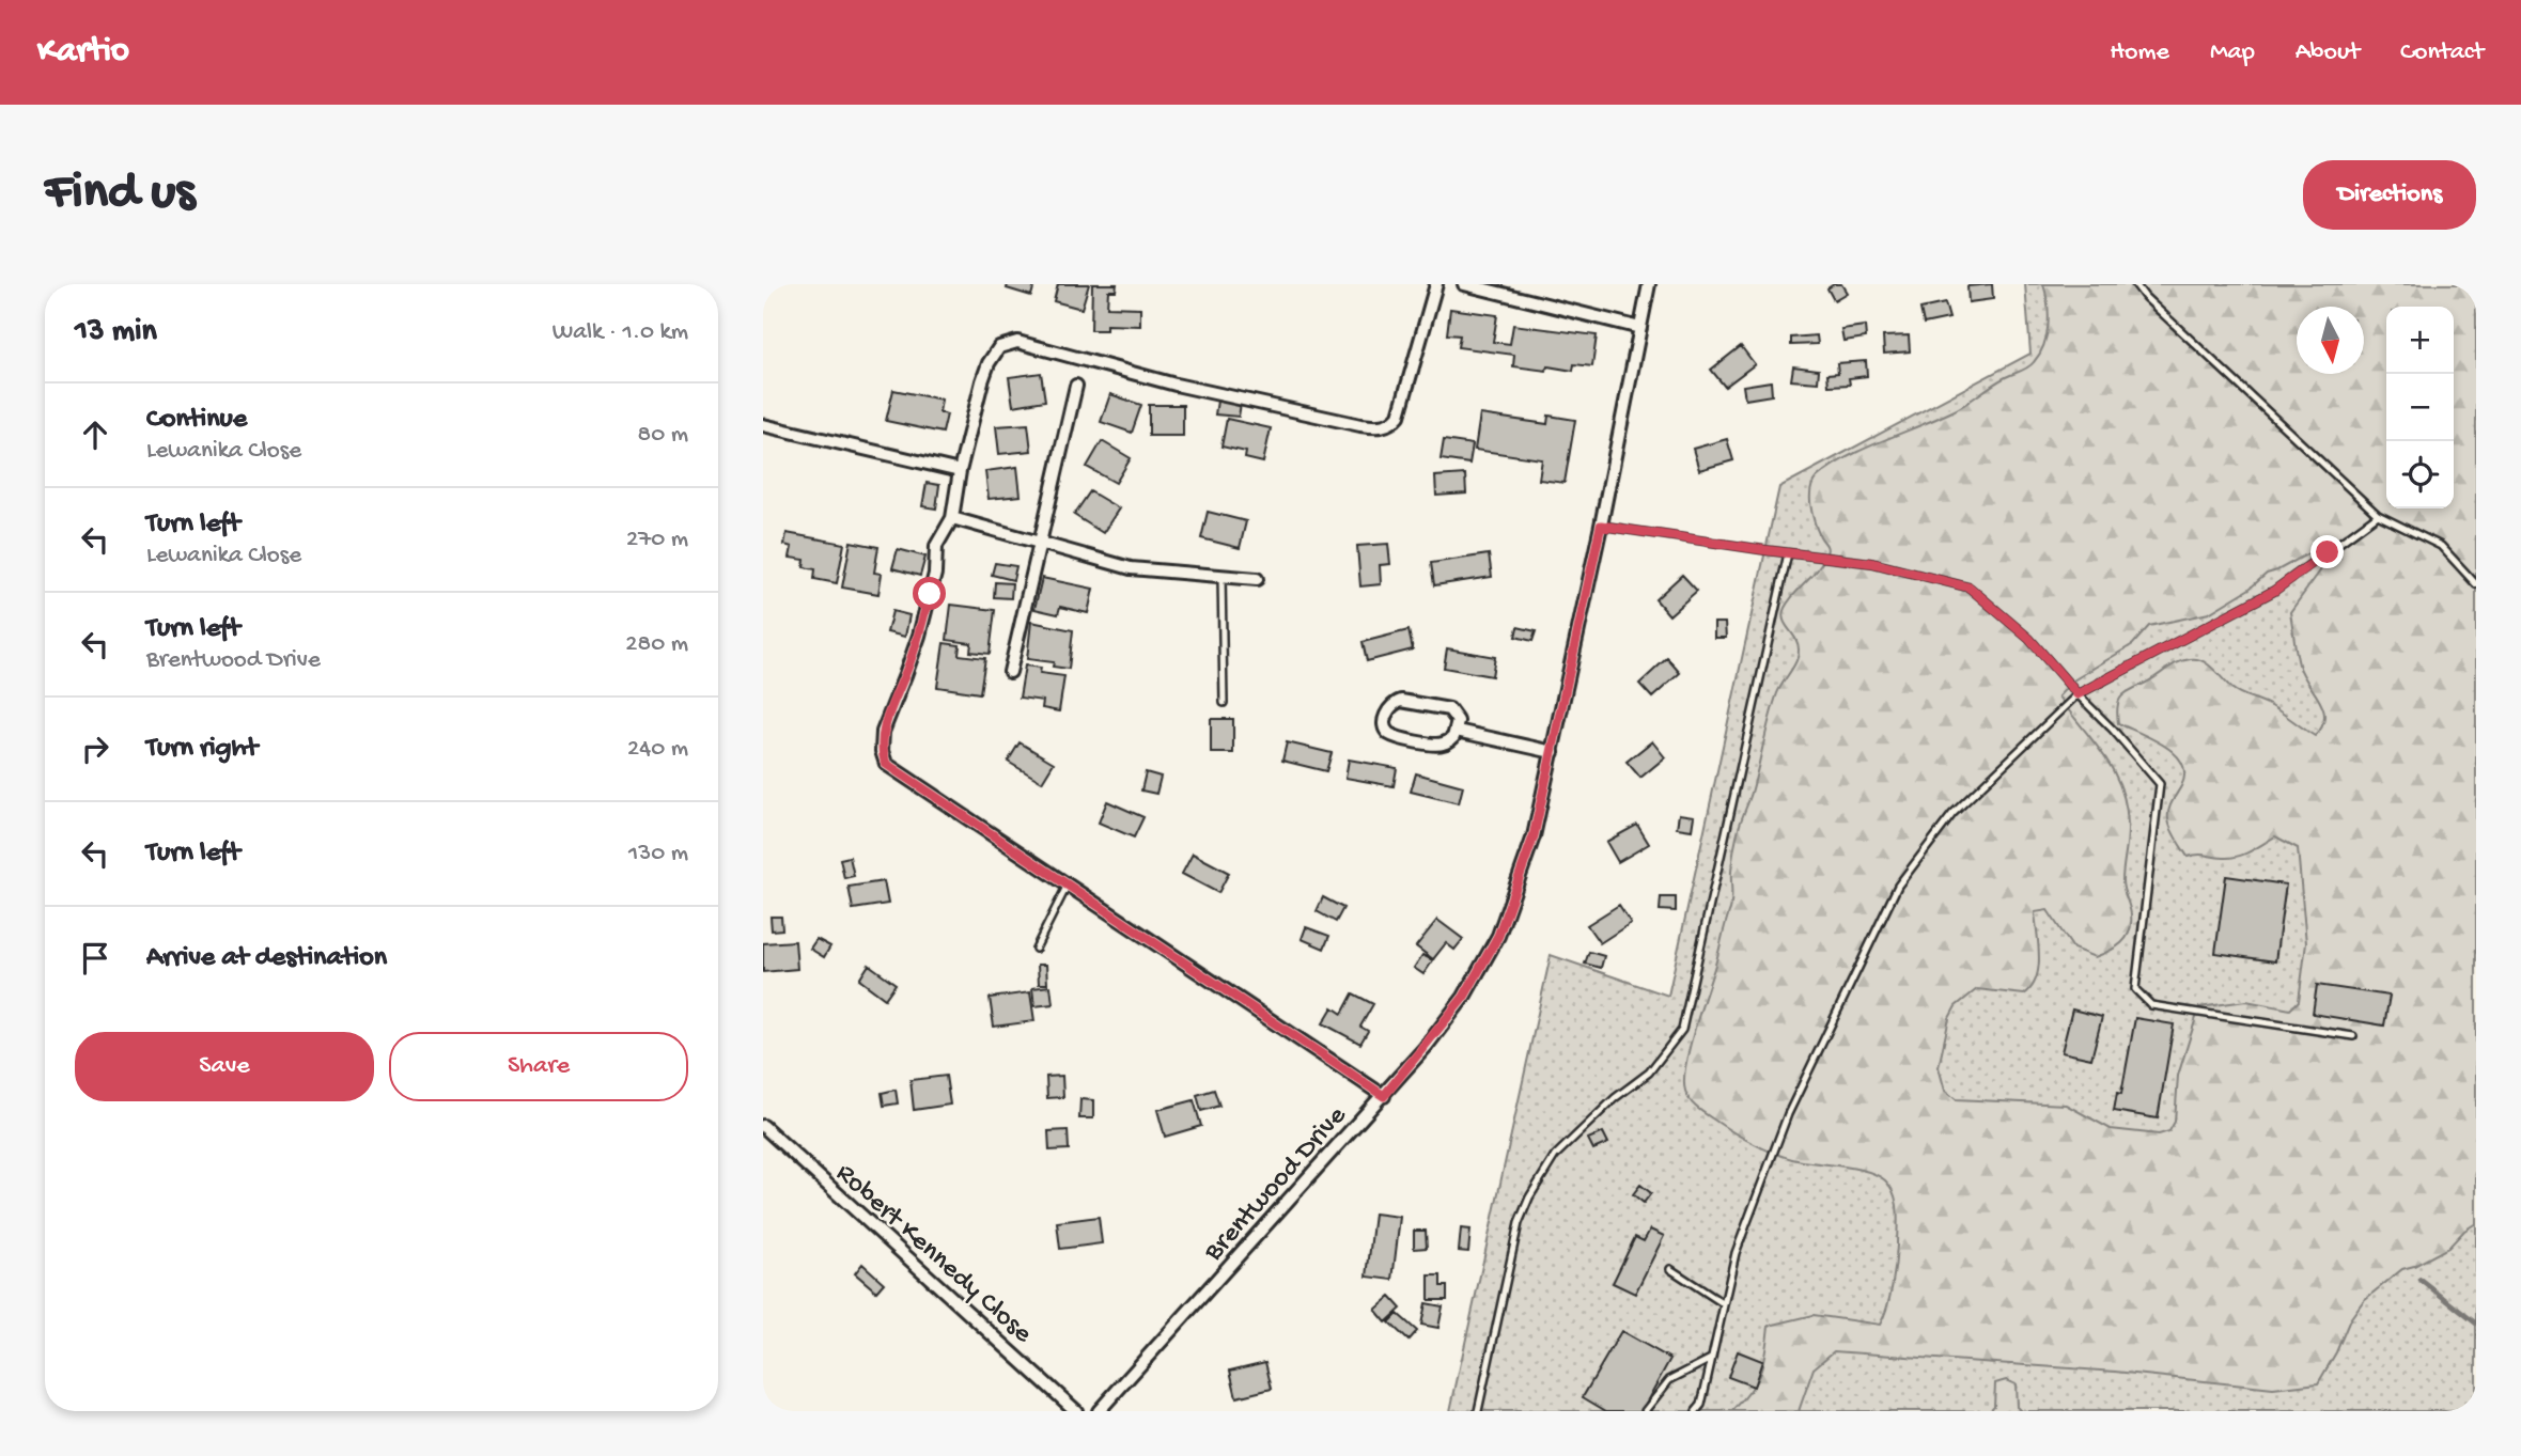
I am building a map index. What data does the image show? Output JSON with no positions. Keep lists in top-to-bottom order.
{
  "streets": {
    "street": ["Brentwood Drive", "Robert Kennedy Close"]
  },
  "north": "bottom",
  "page": {
    "header": "Kartio",
    "nav": [
      "Home",
      "Map",
      "About",
      "Contact"
    ],
    "buttons": [
      "Directions",
      ["Save", "Share"]
    ],
    "title": "Find us",
    "heading": ["13 min", "Walk · 1.0 km"],
    "map_buttons": ["+", "−"],
    "list": [
      ["Continue", "Lewanika Close", "80 m"],
      ["Turn left", "Lewanika Close", "270 m"],
      ["Turn left", "Brentwood Drive", "280 m"],
      ["Turn right", "240 m"],
      ["Turn left", "130 m"],
      "Arrive at destination"
    ]
  }
}
